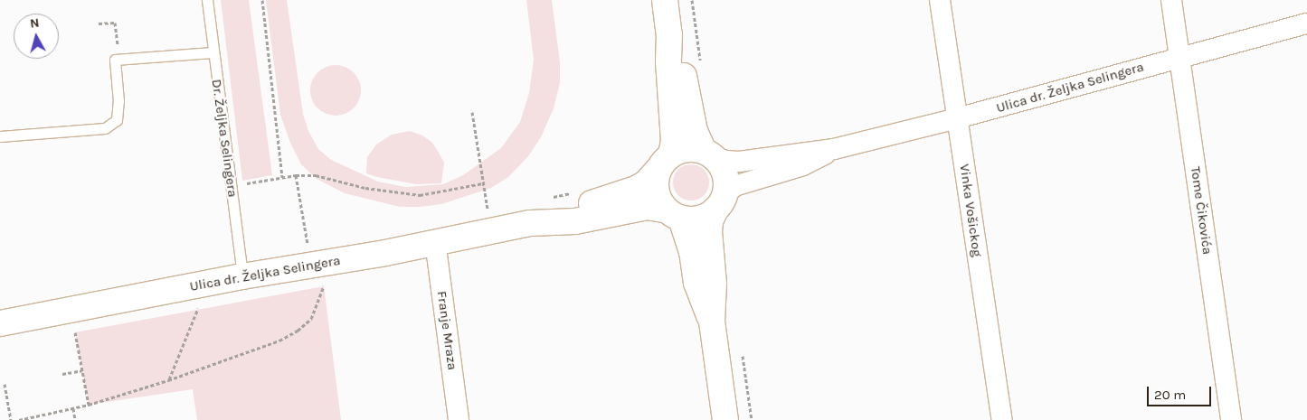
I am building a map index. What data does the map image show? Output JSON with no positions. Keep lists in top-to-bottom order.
{
  "streets": {
    "street": [
      "Ulica dr. Željka Selingera",
      "Vinka Vošickog",
      "Tome Čikovića",
      "Franje Mraza"
    ],
    "lane": ["Dr. Željka Selingera"]
  },
  "crossings": [
    ["Ulica dr. Željka Selingera", "Dr. Željka Selingera"],
    ["Ulica dr. Željka Selingera", "Vinka Vošickog"],
    ["Ulica dr. Željka Selingera", "Tome Čikovića"],
    ["Ulica dr. Željka Selingera", "Franje Mraza"]
  ],
  "scale_bar": "20 m",
  "north": "top"
}
